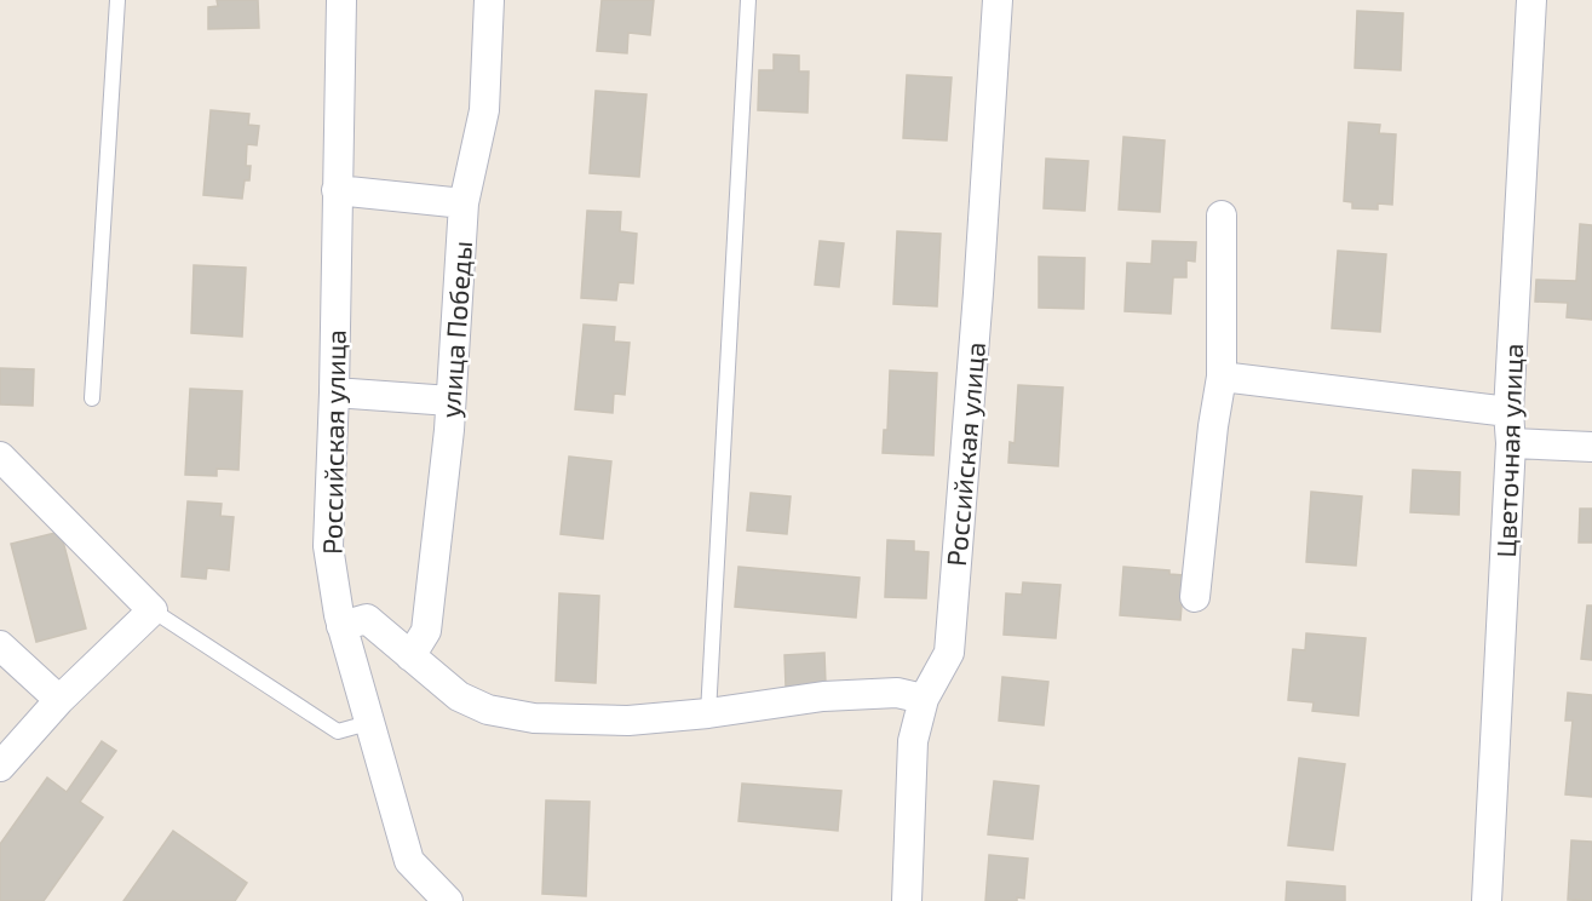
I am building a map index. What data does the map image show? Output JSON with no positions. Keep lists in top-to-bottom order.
{
  "streets": {
    "street": ["улица Победы", "Российская улица", "Цветочная улица"]
  }
}
